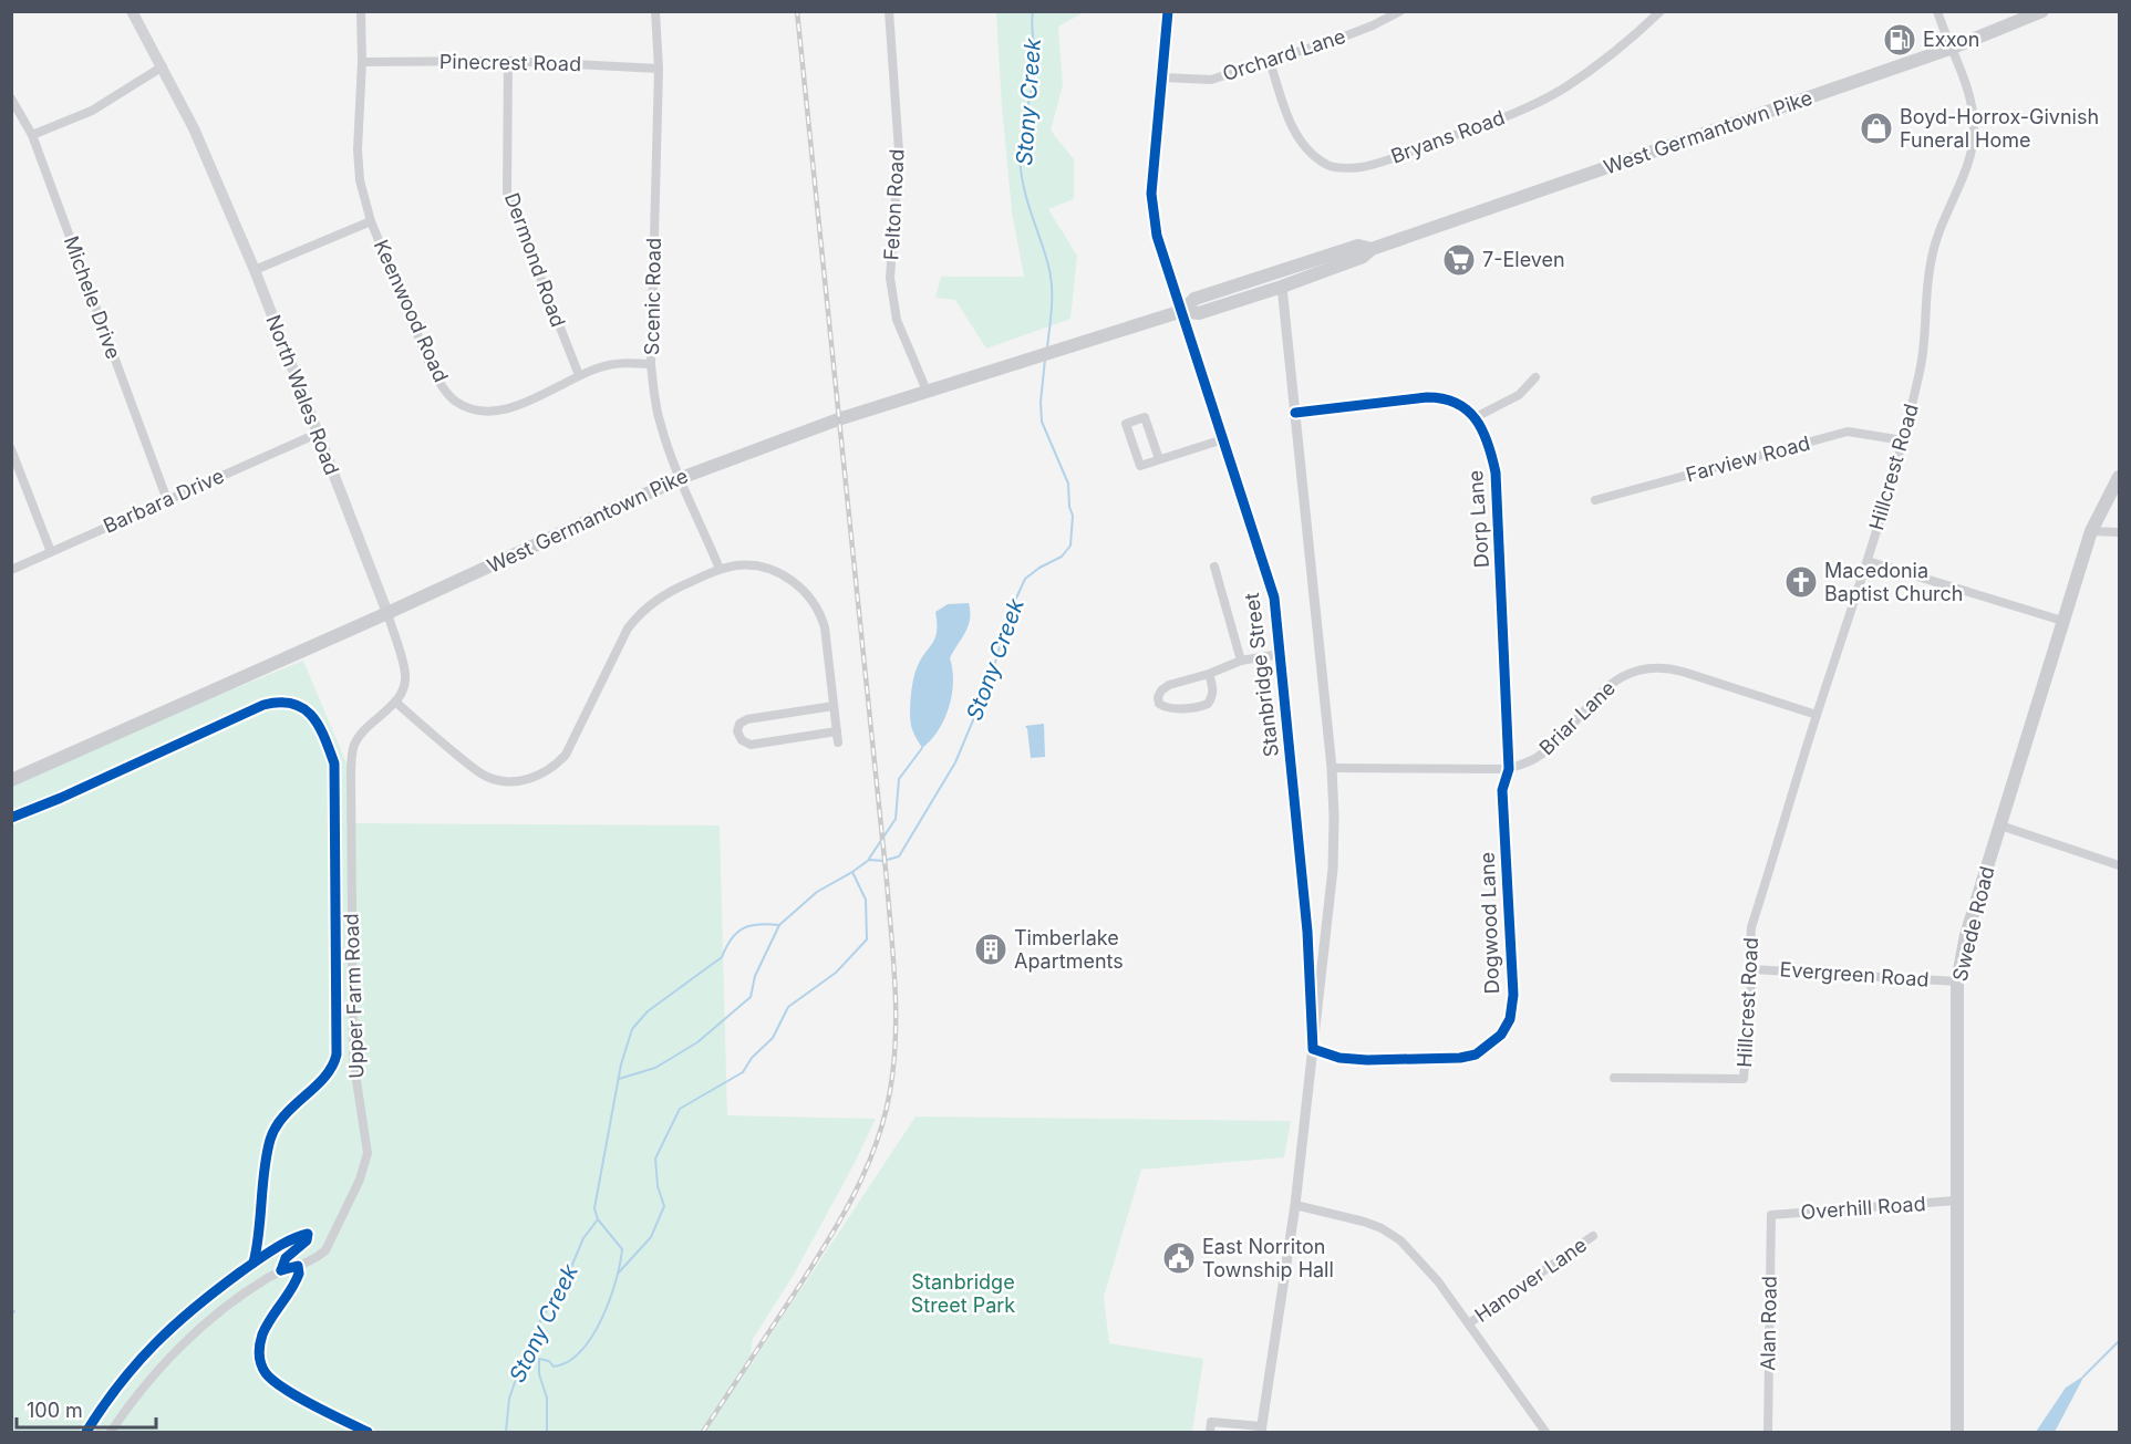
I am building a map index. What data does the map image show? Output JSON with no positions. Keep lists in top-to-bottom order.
{
  "streets": {
    "main road": ["West Germantown Pike", "North Wales Road", "Swede Road"],
    "street": [
      "Orchard Lane",
      "Pinecrest Road",
      "Bryans Road",
      "Felton Road",
      "Dermond Road",
      "Scenic Road",
      "Michele Drive",
      "Keenwood Road",
      "Farview Road",
      "Hillcrest Road",
      "Barbara Drive",
      "Dorp Lane",
      "Stanbridge Street",
      "Briar Lane",
      "Dogwood Lane",
      "Evergreen Road",
      "Upper Farm Road",
      "Overhill Road",
      "Hanover Lane",
      "Alan Road"
    ]
  },
  "crossings": [
    ["Orchard Lane", "Bryans Road"],
    ["Orchard Lane", "Stanbridge Street"],
    ["Pinecrest Road", "Dermond Road"],
    ["Pinecrest Road", "Scenic Road"],
    ["Pinecrest Road", "Keenwood Road"],
    ["West Germantown Pike", "Felton Road"],
    ["West Germantown Pike", "Scenic Road"],
    ["West Germantown Pike", "North Wales Road"],
    ["West Germantown Pike", "Hillcrest Road"],
    ["West Germantown Pike", "Stanbridge Street"],
    ["Dermond Road", "Keenwood Road"],
    ["Scenic Road", "Keenwood Road"],
    ["Michele Drive", "Barbara Drive"],
    ["North Wales Road", "Barbara Drive"],
    ["North Wales Road", "Upper Farm Road"],
    ["Farview Road", "Hillcrest Road"],
    ["Hillcrest Road", "Briar Lane"],
    ["Hillcrest Road", "Evergreen Road"],
    ["Dorp Lane", "Briar Lane"],
    ["Dorp Lane", "Dogwood Lane"],
    ["Stanbridge Street", "Briar Lane"],
    ["Stanbridge Street", "Dogwood Lane"],
    ["Briar Lane", "Dogwood Lane"],
    ["Swede Road", "Evergreen Road"],
    ["Swede Road", "Overhill Road"],
    ["Overhill Road", "Alan Road"]
  ],
  "water": ["Stony Creek"],
  "parks": ["Stanbridge Street Park"],
  "places": {
    "fuel station": ["Exxon"],
    "shop": ["Boyd-Horrox-Givnish Funeral Home"],
    "supermarket": ["7-Eleven"],
    "church": ["Macedonia Baptist Church"],
    "building": ["Timberlake Apartments"],
    "public building": ["East Norriton Township Hall"]
  },
  "scale_bar": "100 m"
}
